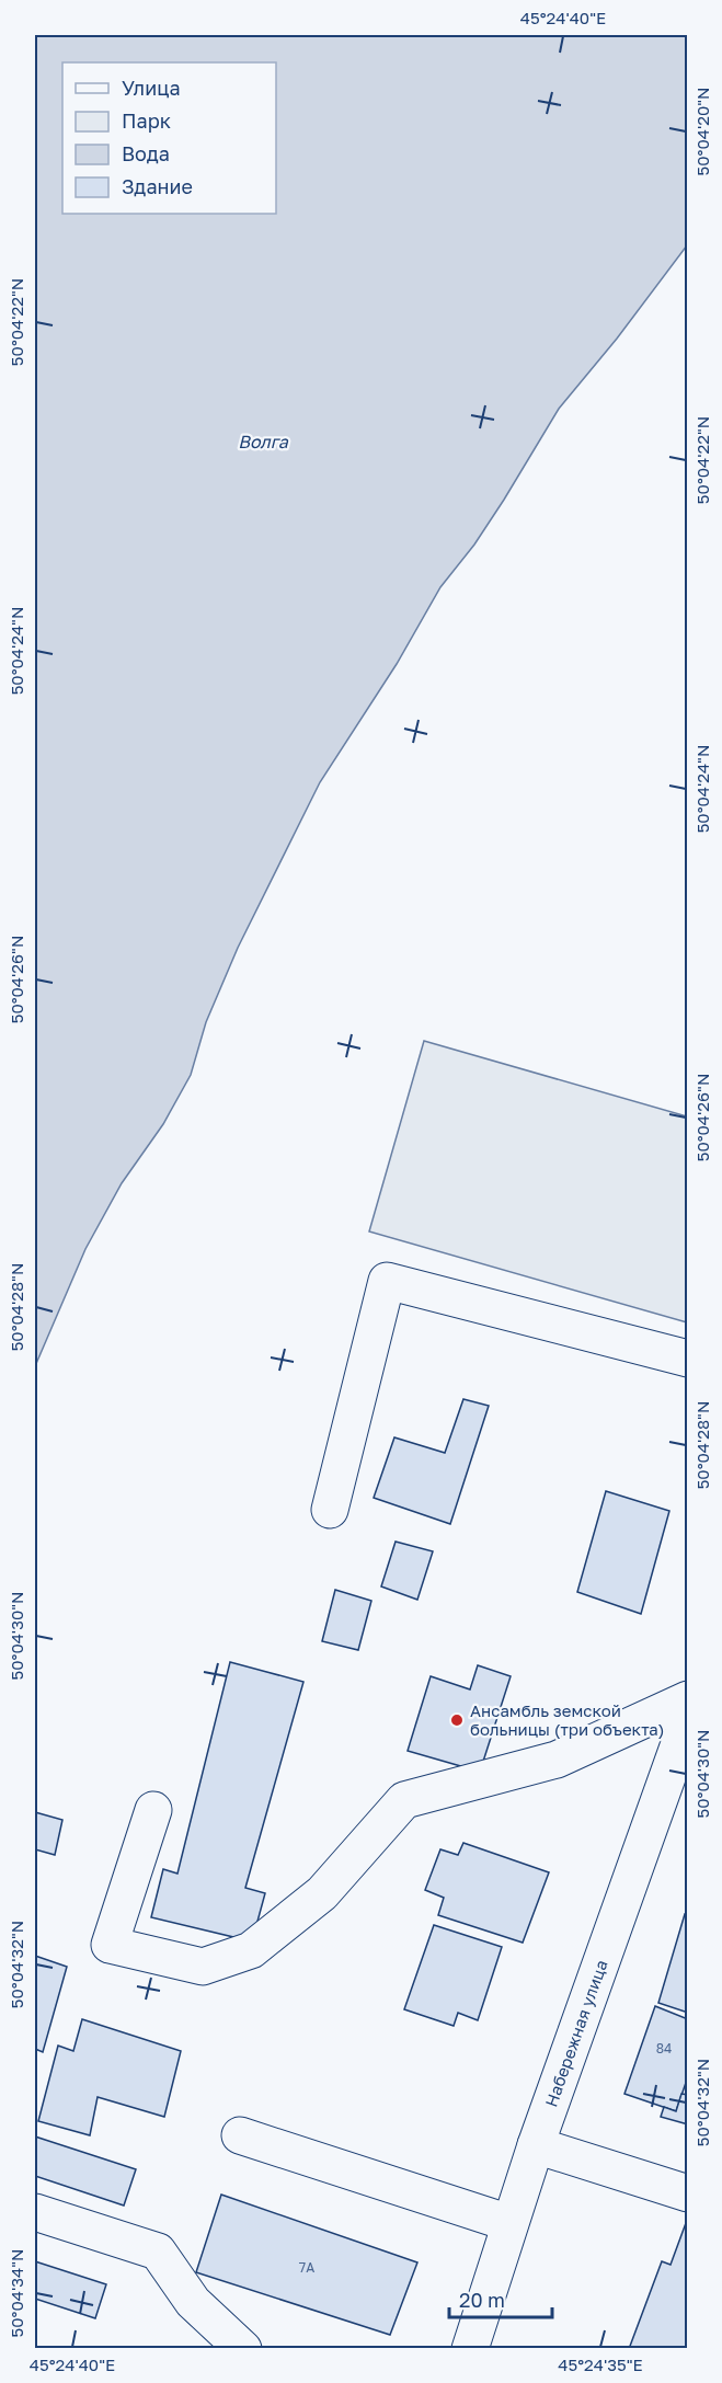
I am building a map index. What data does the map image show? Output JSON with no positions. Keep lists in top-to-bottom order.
{
  "streets": {
    "street": ["Набережная улица"]
  },
  "water": ["Волга"],
  "places": ["Ансамбль земской больницы (три объекта)"],
  "house_numbers": ["84", "7А"],
  "legend": [
    "Улица",
    "Парк",
    "Вода",
    "Здание"
  ],
  "scale_bar": "20 m",
  "coordinates": [
    "45°24'40\"E",
    "50°04'20\"N",
    "50°04'22\"N",
    "50°04'24\"N",
    "50°04'26\"N",
    "50°04'28\"N",
    "50°04'30\"N",
    "50°04'32\"N",
    "50°04'34\"N",
    "45°24'35\"E"
  ]
}
